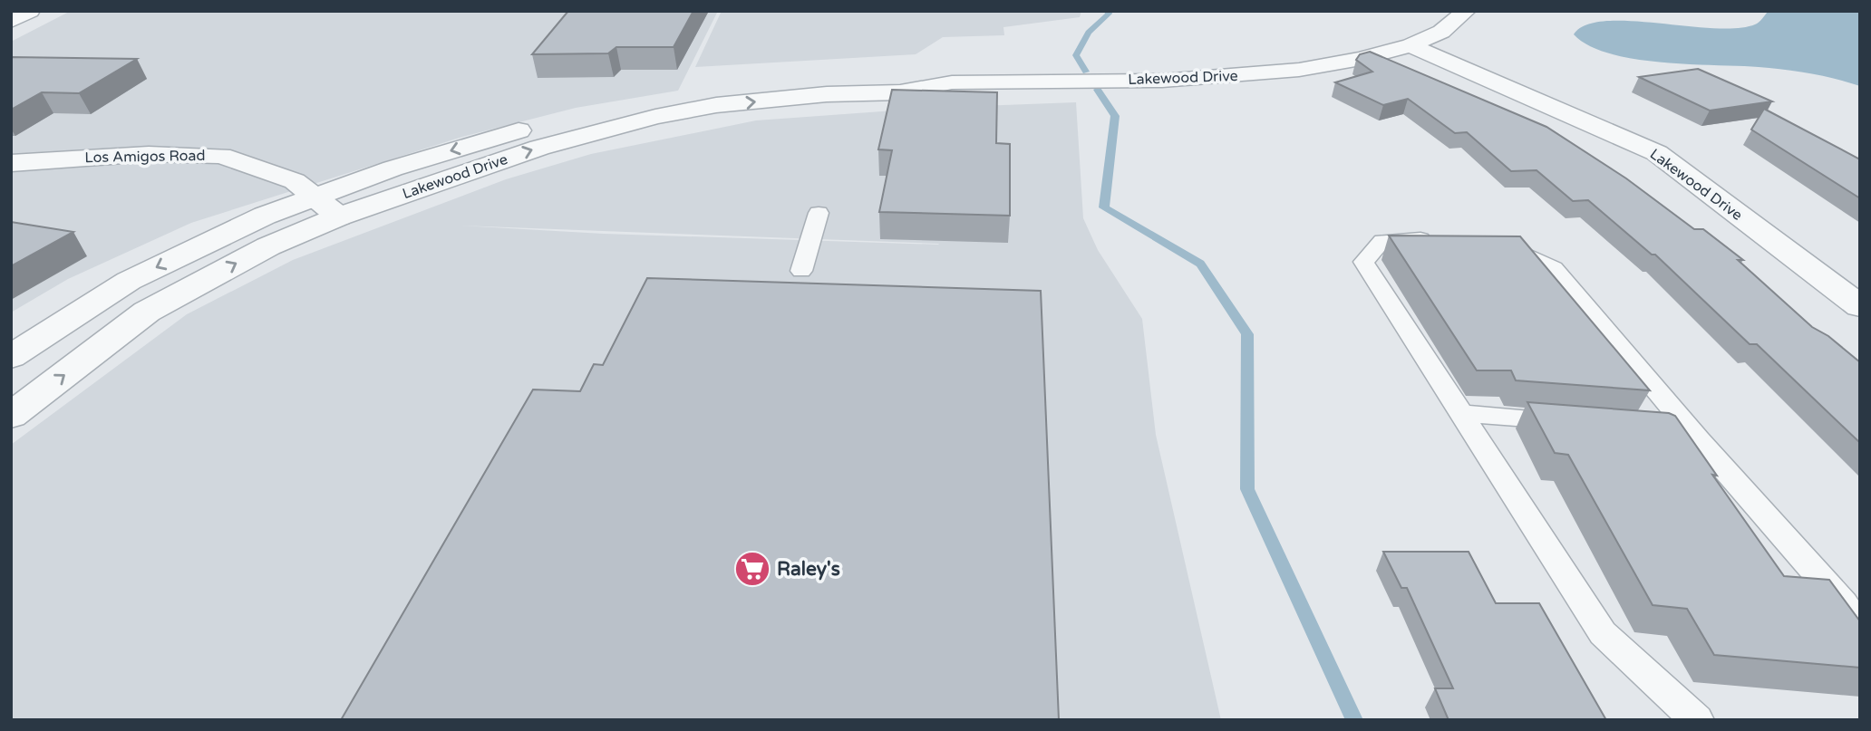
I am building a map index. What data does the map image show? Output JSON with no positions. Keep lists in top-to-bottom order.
{
  "streets": {
    "street": ["Lakewood Drive", "Los Amigos Road"]
  },
  "crossings": [
    ["Lakewood Drive", "Los Amigos Road"]
  ],
  "places": {
    "supermarket": ["Raley's"]
  }
}
